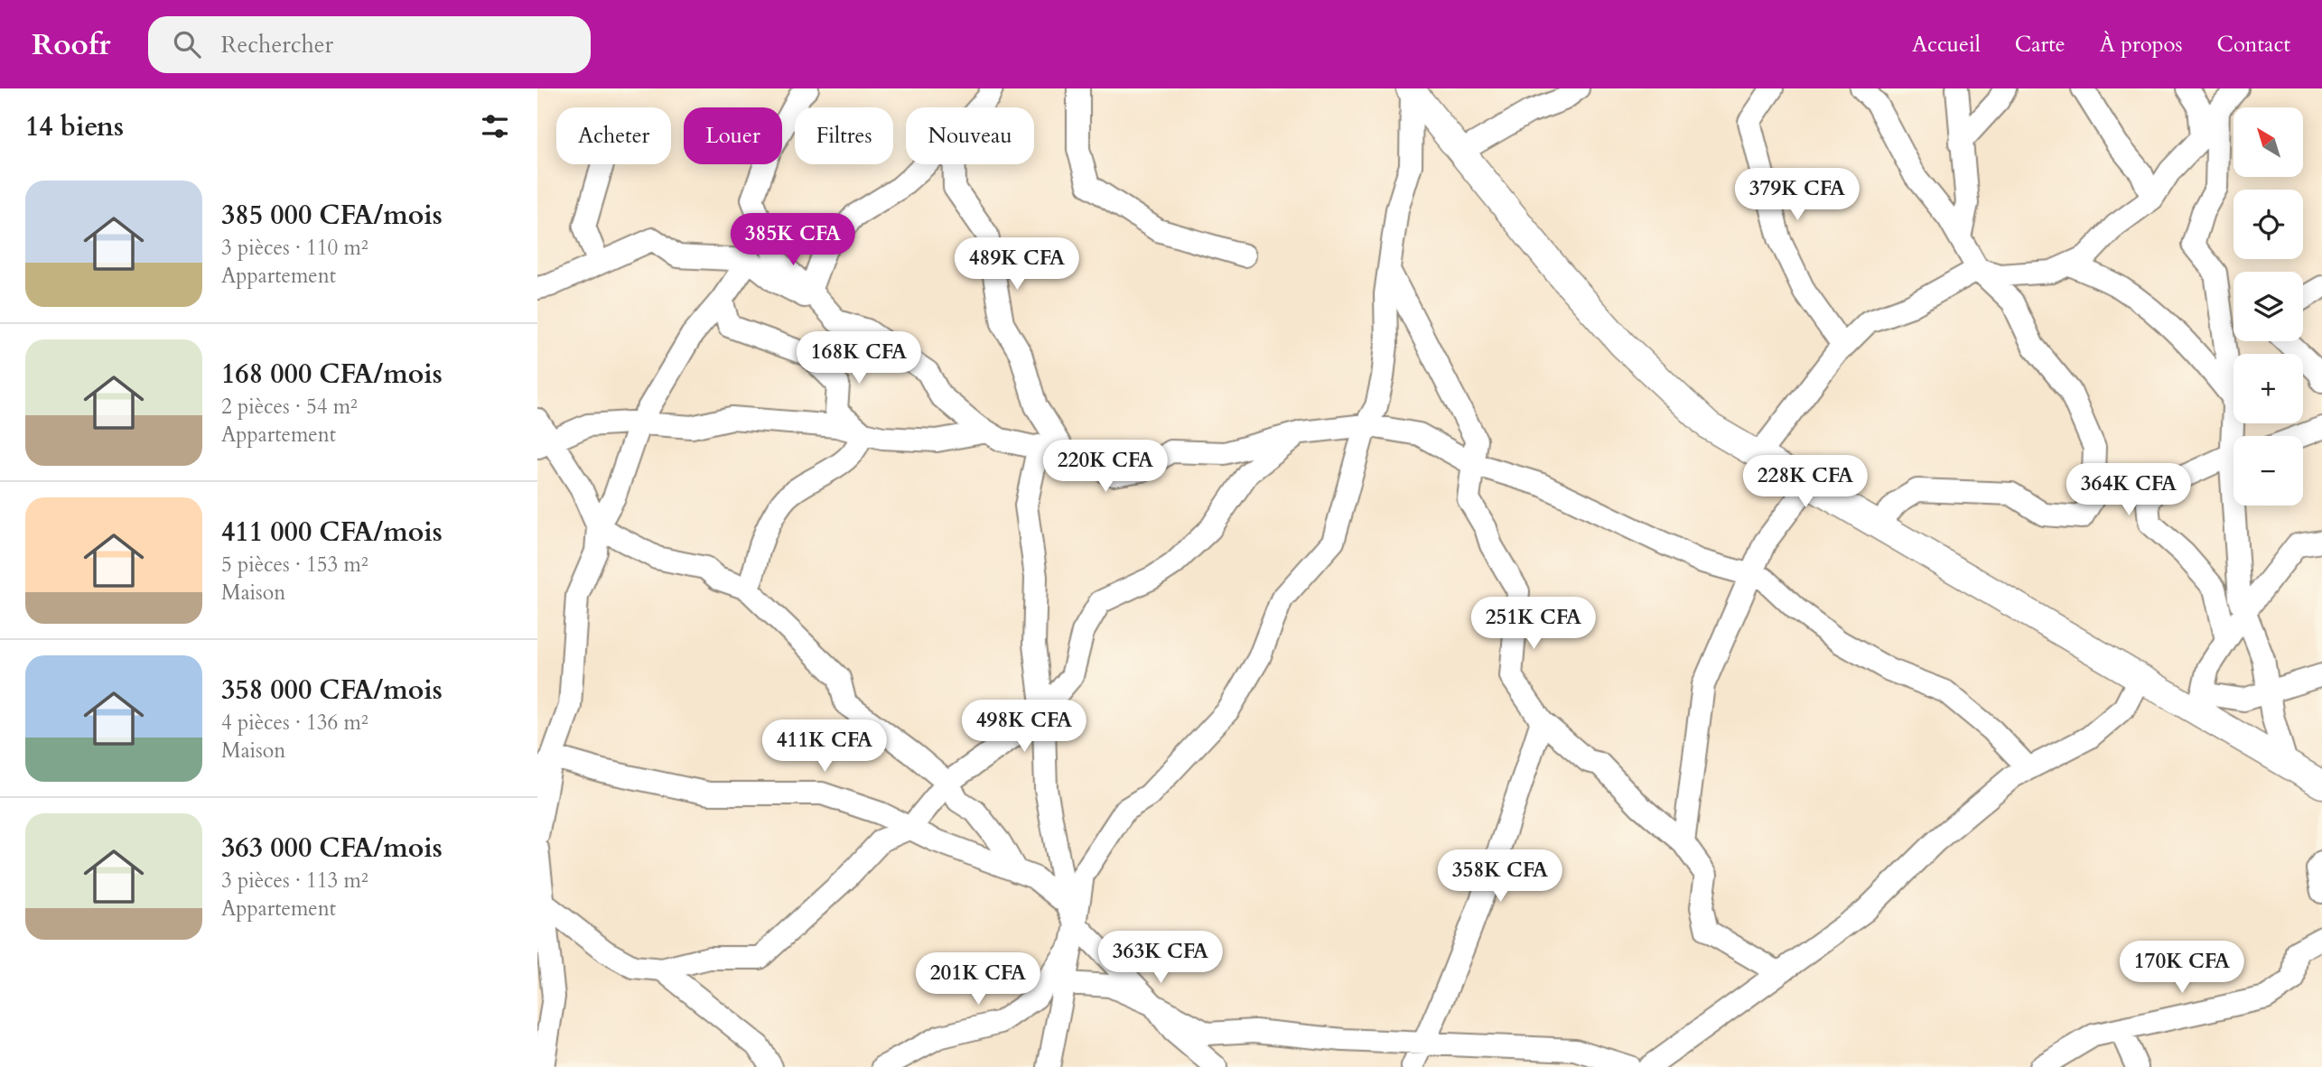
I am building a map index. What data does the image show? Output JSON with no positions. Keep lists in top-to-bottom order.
{
  "north": "top left",
  "page": {
    "header": "Roofr",
    "search": "Rechercher",
    "nav": [
      "Accueil",
      "Carte",
      "À propos",
      "Contact"
    ],
    "heading": "14 biens",
    "map_buttons": ["+", "−"],
    "chip": [
      "Acheter",
      "Louer",
      "Filtres",
      "Nouveau"
    ],
    "list": [
      {
        "name": "385 000 CFA/mois",
        "note": "3 pièces · 110 m² · Appartement"
      },
      {
        "name": "168 000 CFA/mois",
        "note": "2 pièces · 54 m² · Appartement"
      },
      {
        "name": "411 000 CFA/mois",
        "note": "5 pièces · 153 m² · Maison"
      },
      {
        "name": "358 000 CFA/mois",
        "note": "4 pièces · 136 m² · Maison"
      },
      {
        "name": "363 000 CFA/mois",
        "note": "3 pièces · 113 m² · Appartement"
      }
    ],
    "price": [
      "379K CFA",
      "385K CFA",
      "489K CFA",
      "168K CFA",
      "220K CFA",
      "228K CFA",
      "364K CFA",
      "251K CFA",
      "498K CFA",
      "411K CFA",
      "358K CFA",
      "363K CFA",
      "170K CFA",
      "201K CFA"
    ]
  }
}
